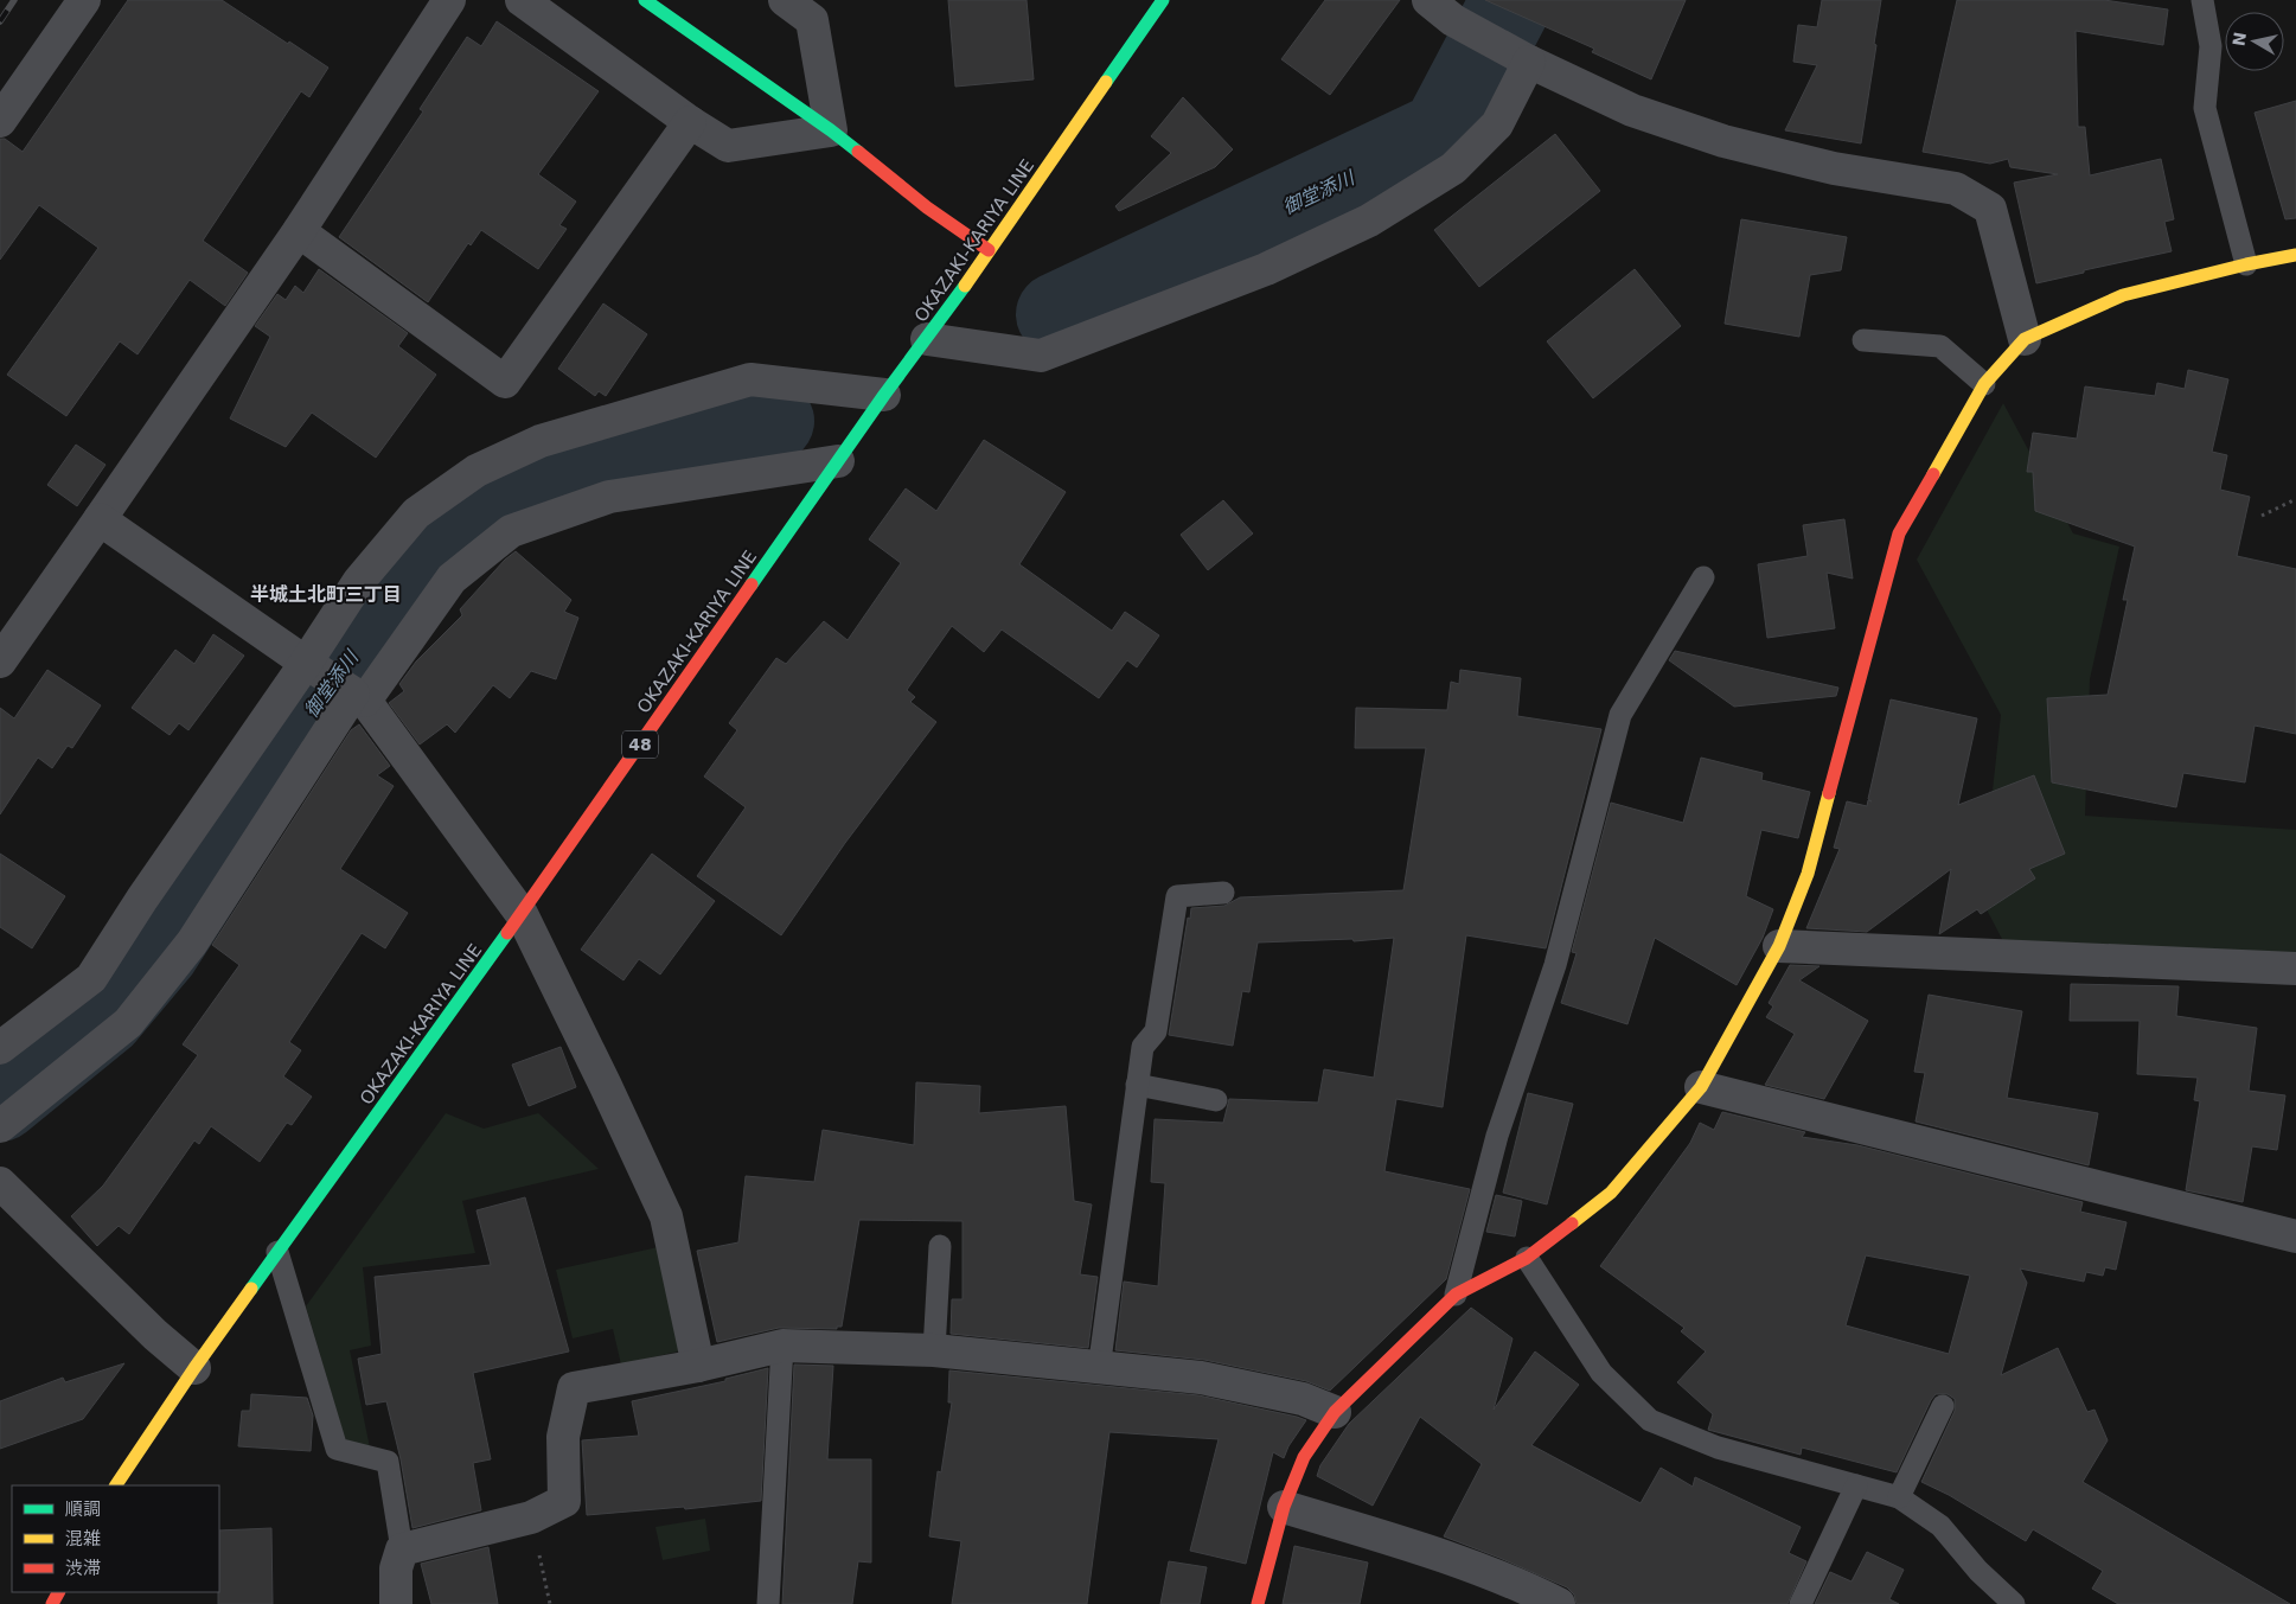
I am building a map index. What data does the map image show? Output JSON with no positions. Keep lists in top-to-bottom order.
{
  "streets": {
    "street": ["OKAZAKI-KARIYA LINE", "48"]
  },
  "districts": ["半城土北町三丁目"],
  "water": ["御堂添川"],
  "legend": ["順調", "混雑", "渋滞"],
  "north": "left"
}
